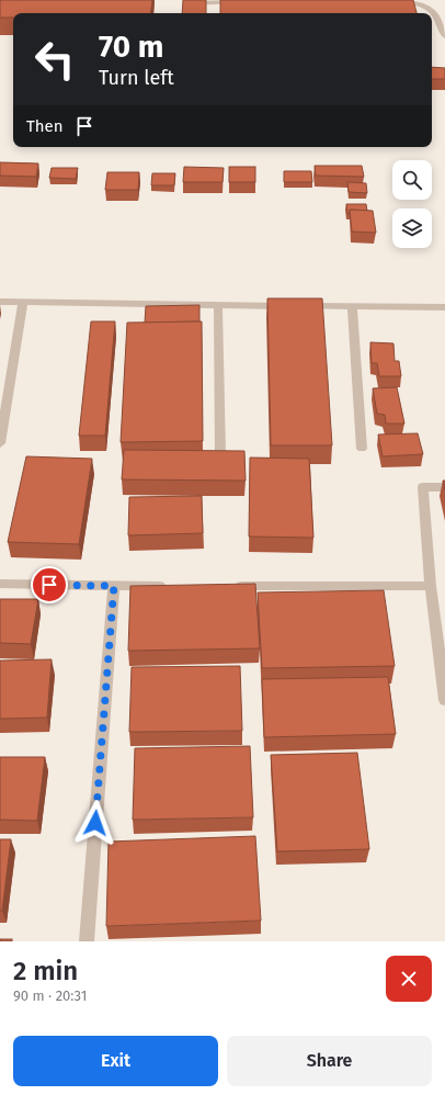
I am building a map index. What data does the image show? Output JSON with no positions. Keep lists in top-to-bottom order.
{
  "page": {
    "turn": ["70 m", "Turn left"],
    "then": "Then",
    "heading": ["2 min", "90 m · 20:31"],
    "buttons": ["Exit", "Share"]
  }
}
